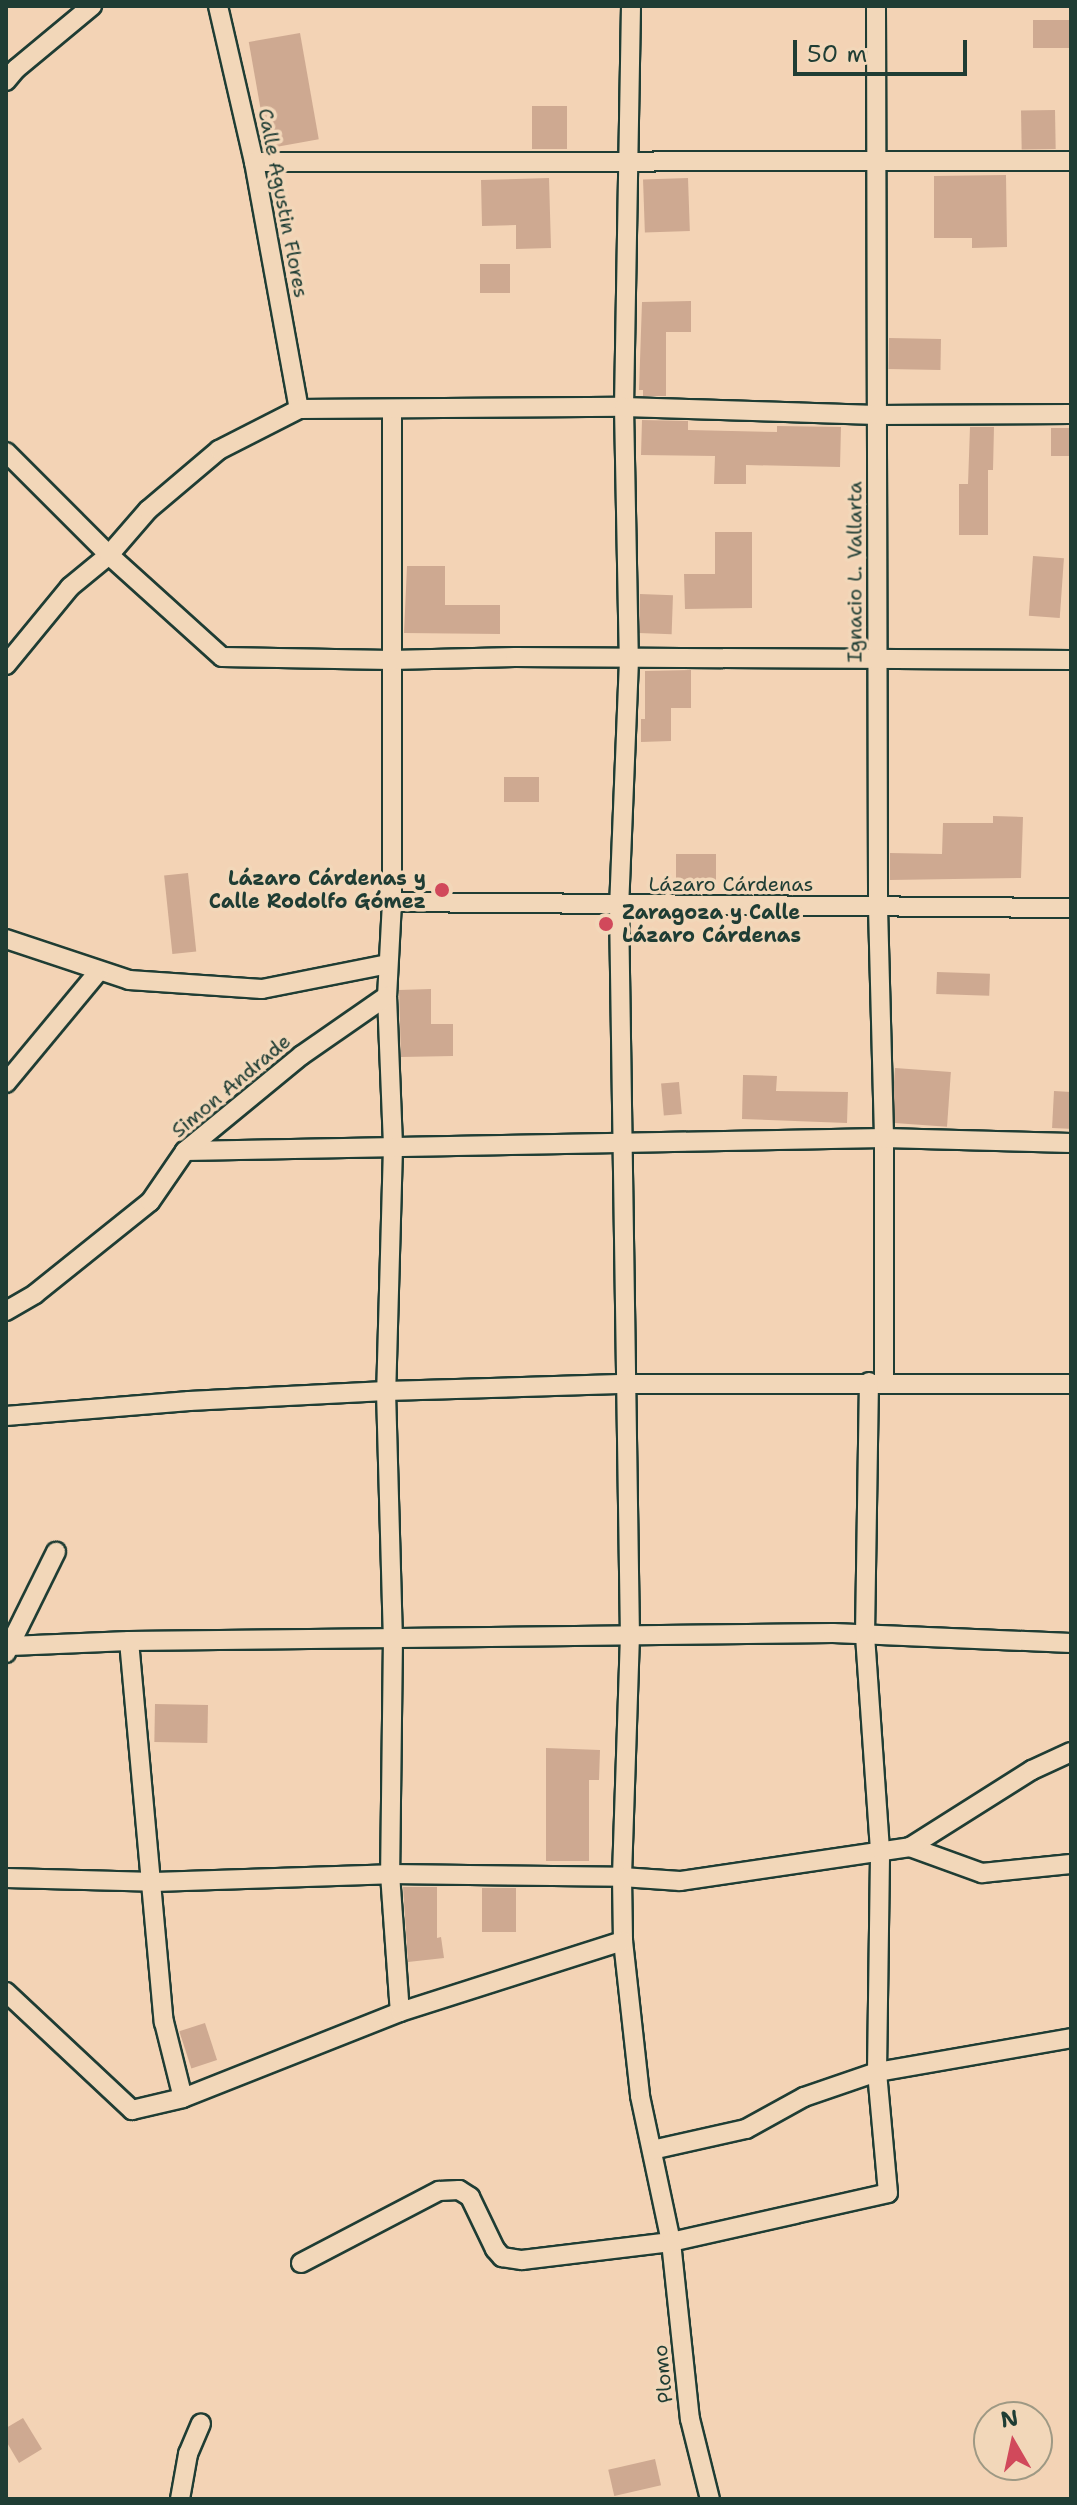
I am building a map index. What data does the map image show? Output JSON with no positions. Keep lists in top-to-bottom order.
{
  "streets": {
    "street": [
      "Calle Agustin Flores",
      "Ignacio L. Vallarta",
      "Lázaro Cárdenas",
      "Simon Andrade",
      "Plomo"
    ]
  },
  "crossings": [
    ["Ignacio L. Vallarta", "Lázaro Cárdenas"],
    ["Ignacio L. Vallarta", "Plomo"],
    ["Lázaro Cárdenas", "Plomo"]
  ],
  "places": ["Lázaro Cárdenas y Calle Rodolfo Gómez", "Zaragoza y Calle Lázaro Cárdenas"],
  "scale_bar": "50 m",
  "north": "top"
}
